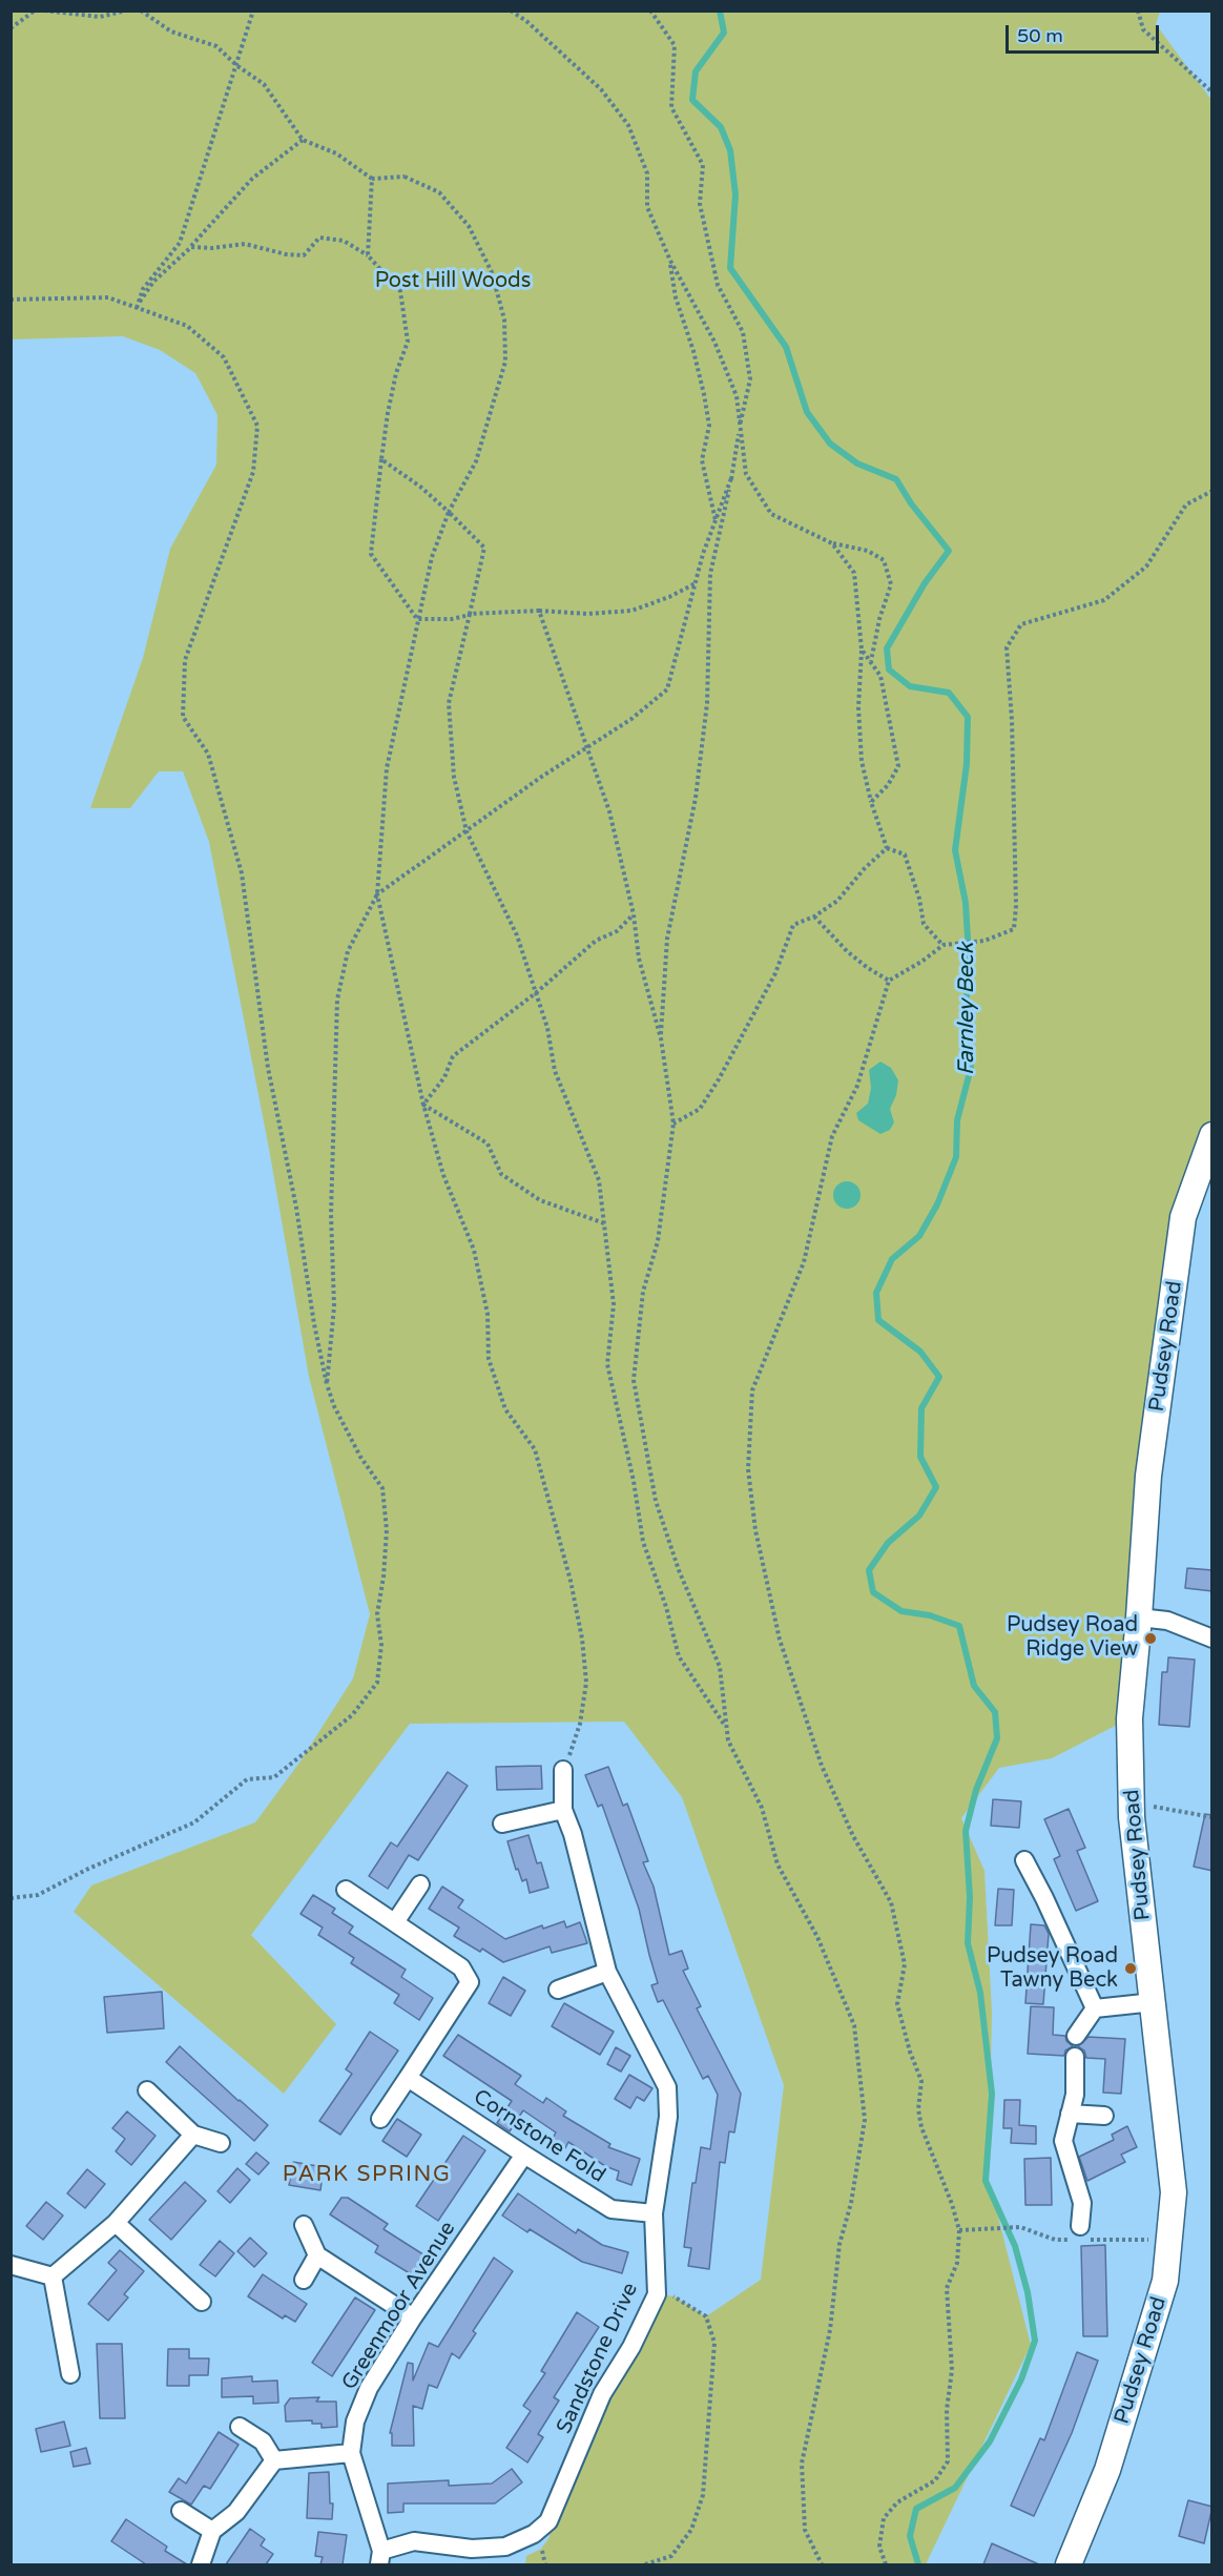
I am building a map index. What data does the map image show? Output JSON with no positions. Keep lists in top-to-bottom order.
{
  "streets": {
    "main road": ["Pudsey Road"],
    "street": ["Cornstone Fold", "Greenmoor Avenue", "Sandstone Drive"]
  },
  "crossings": [
    ["Cornstone Fold", "Greenmoor Avenue"],
    ["Cornstone Fold", "Sandstone Drive"],
    ["Greenmoor Avenue", "Sandstone Drive"]
  ],
  "districts": ["PARK SPRING"],
  "water": ["Farnley Beck"],
  "parks": ["Post Hill Woods"],
  "places": ["Pudsey Road Ridge View", "Pudsey Road Tawny Beck"],
  "scale_bar": "50 m"
}
